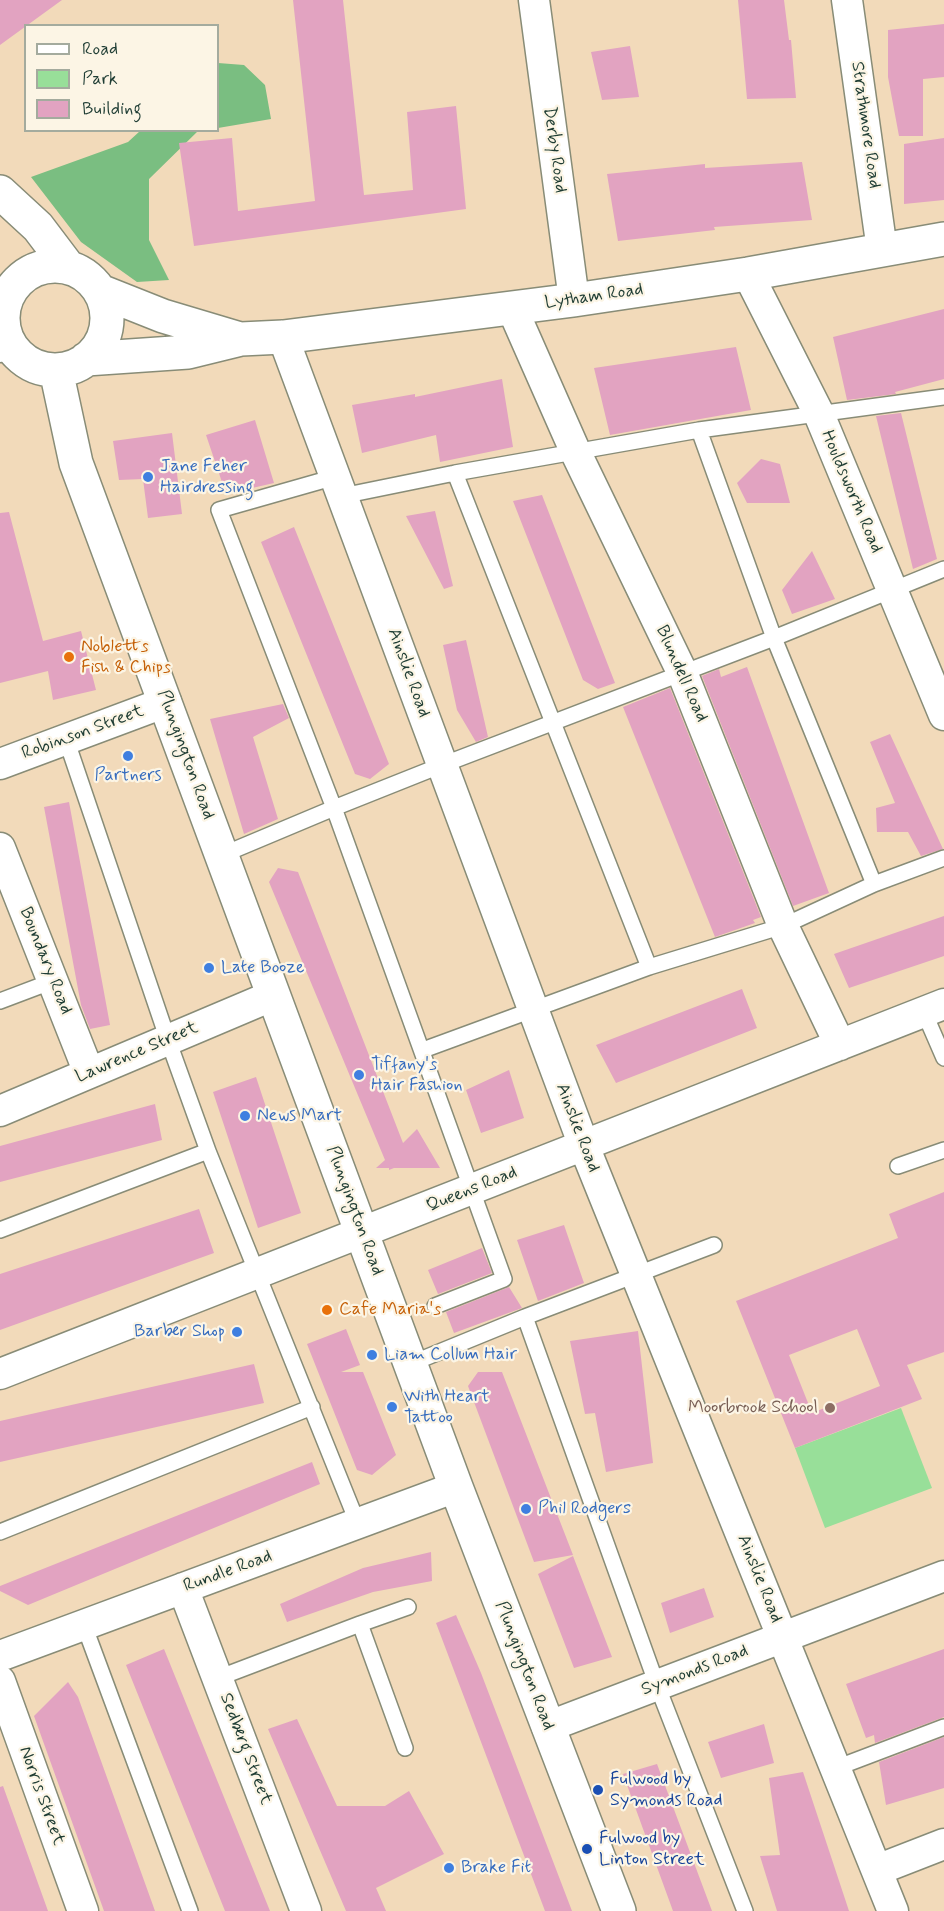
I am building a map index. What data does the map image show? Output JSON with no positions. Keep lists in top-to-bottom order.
{
  "streets": {
    "street": [
      "Strathmore Road",
      "Derby Road",
      "Lytham Road",
      "Houldsworth Road",
      "Ainslie Road",
      "Blundell Road",
      "Robinson Street",
      "Plungington Road",
      "Boundary Road",
      "Lawrence Street",
      "Queens Road",
      "Rundle Road",
      "Symonds Road",
      "Sedberg Street",
      "Norris Street"
    ]
  },
  "crossings": [
    ["Strathmore Road", "Lytham Road"],
    ["Derby Road", "Lytham Road"],
    ["Lytham Road", "Houldsworth Road"],
    ["Lytham Road", "Ainslie Road"],
    ["Lytham Road", "Blundell Road"],
    ["Lytham Road", "Plungington Road"],
    ["Ainslie Road", "Queens Road"],
    ["Ainslie Road", "Symonds Road"],
    ["Blundell Road", "Queens Road"],
    ["Robinson Street", "Plungington Road"],
    ["Plungington Road", "Lawrence Street"],
    ["Plungington Road", "Queens Road"],
    ["Plungington Road", "Rundle Road"],
    ["Plungington Road", "Symonds Road"],
    ["Boundary Road", "Lawrence Street"],
    ["Rundle Road", "Sedberg Street"]
  ],
  "places": [
    "Jane Feher Hairdressing",
    "Nobletts Fish & Chips",
    "Partners",
    "Late Booze",
    "Tiffany's Hair Fashion",
    "News Mart",
    "Cafe Maria's",
    "Barber Shop",
    "Liam Collum Hair",
    "With Heart Tattoo",
    "Moorbrook School",
    "Phil Rodgers",
    "Fulwood by Symonds Road",
    "Fulwood by Linton Street",
    "Brake Fit"
  ],
  "legend": ["Road", "Park", "Building"]
}
